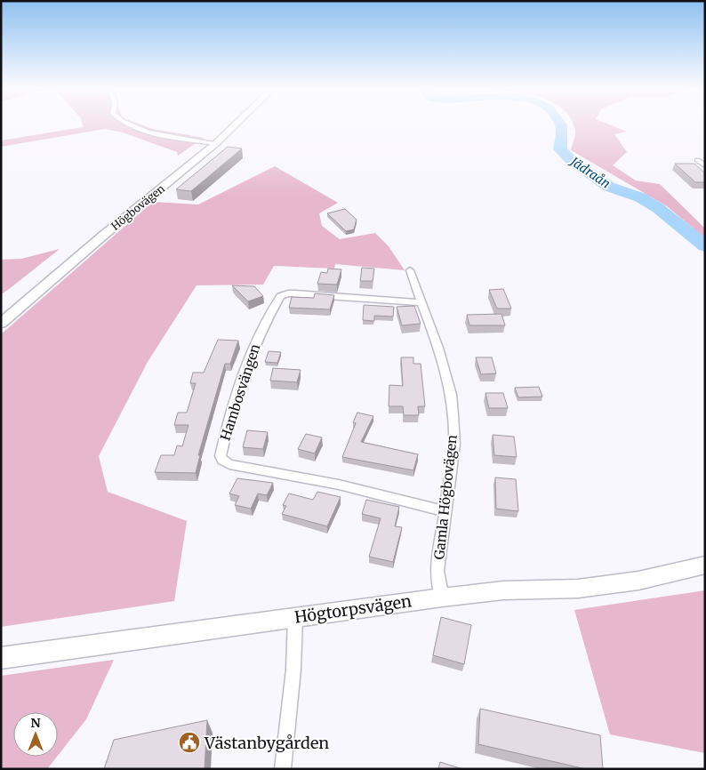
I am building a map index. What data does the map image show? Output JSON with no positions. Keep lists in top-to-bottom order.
{
  "streets": {
    "main road": ["Högbovägen", "Högtorpsvägen"],
    "street": ["Hambosvängen", "Gamla Högbovägen"]
  },
  "crossings": [
    ["Hambosvängen", "Gamla Högbovägen"],
    ["Gamla Högbovägen", "Högtorpsvägen"]
  ],
  "water": ["Jädraån"],
  "places": {
    "public building": ["Västanbygården"]
  },
  "north": "top"
}
